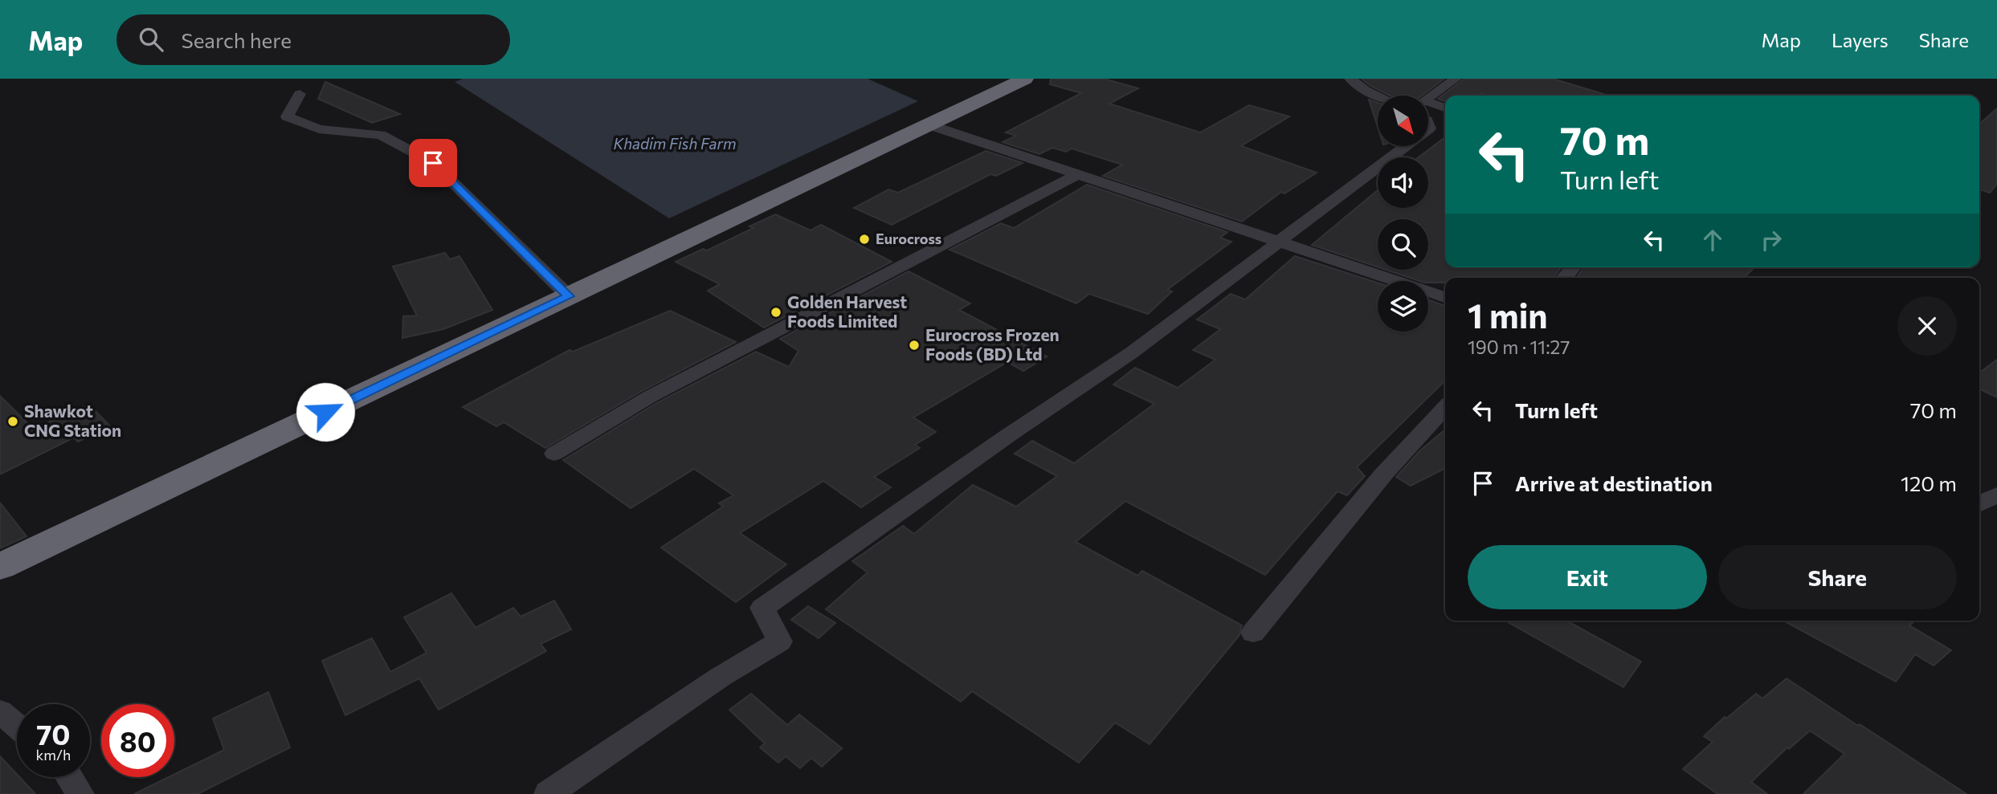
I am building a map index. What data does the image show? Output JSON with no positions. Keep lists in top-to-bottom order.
{
  "water": ["Khadim Fish Farm"],
  "places": [
    "Eurocross",
    "Golden Harvest Foods Limited",
    "Eurocross Frozen Foods (BD) Ltd",
    "Shawkot CNG Station"
  ],
  "north": "bottom right",
  "page": {
    "header": "Map",
    "search": "Search here",
    "nav": ["Map", "Layers", "Share"],
    "turn": ["70 m", "Turn left"],
    "heading": ["1 min", "190 m · 11:27"],
    "list": [
      {
        "name": "Turn left",
        "value": "70 m"
      },
      {
        "name": "Arrive at destination",
        "value": "120 m"
      }
    ],
    "buttons": ["Exit", "Share"],
    "speed": "70 km/h",
    "limit": "80"
  }
}
